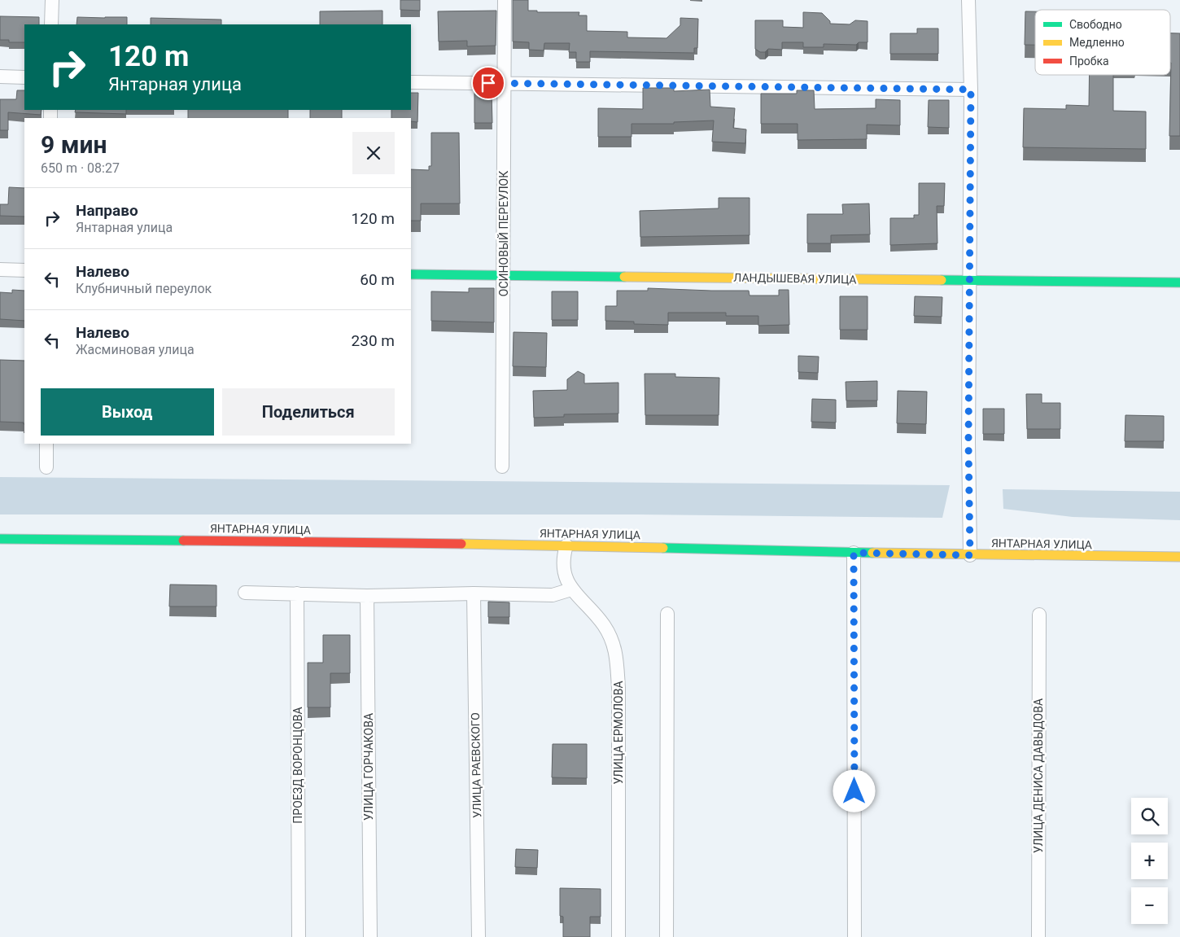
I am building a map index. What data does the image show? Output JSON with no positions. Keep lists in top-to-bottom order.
{
  "streets": {
    "street": [
      "ОСИНОВЫЙ ПЕРЕУЛОК",
      "ЛАНДЫШЕВАЯ УЛИЦА",
      "ЯНТАРНАЯ УЛИЦА",
      "УЛИЦА ЕРМОЛОВА",
      "ПРОЕЗД ВОРОНЦОВА",
      "УЛИЦА РАЕВСКОГО",
      "УЛИЦА ГОРЧАКОВА",
      "УЛИЦА ДЕНИСА ДАВЫДОВА"
    ]
  },
  "crossings": [
    ["ОСИНОВЫЙ ПЕРЕУЛОК", "ЛАНДЫШЕВАЯ УЛИЦА"],
    ["ЯНТАРНАЯ УЛИЦА", "УЛИЦА ЕРМОЛОВА"]
  ],
  "legend": ["Свободно", "Медленно", "Пробка"],
  "page": {
    "turn": ["120 m", "Янтарная улица"],
    "heading": ["9 мин", "650 m · 08:27"],
    "list": [
      {
        "name": "Направо",
        "note": "Янтарная улица",
        "value": "120 m"
      },
      {
        "name": "Налево",
        "note": "Клубничный переулок",
        "value": "60 m"
      },
      {
        "name": "Налево",
        "note": "Жасминовая улица",
        "value": "230 m"
      }
    ],
    "buttons": ["Выход", "Поделиться"],
    "map_buttons": ["+", "−"]
  }
}
